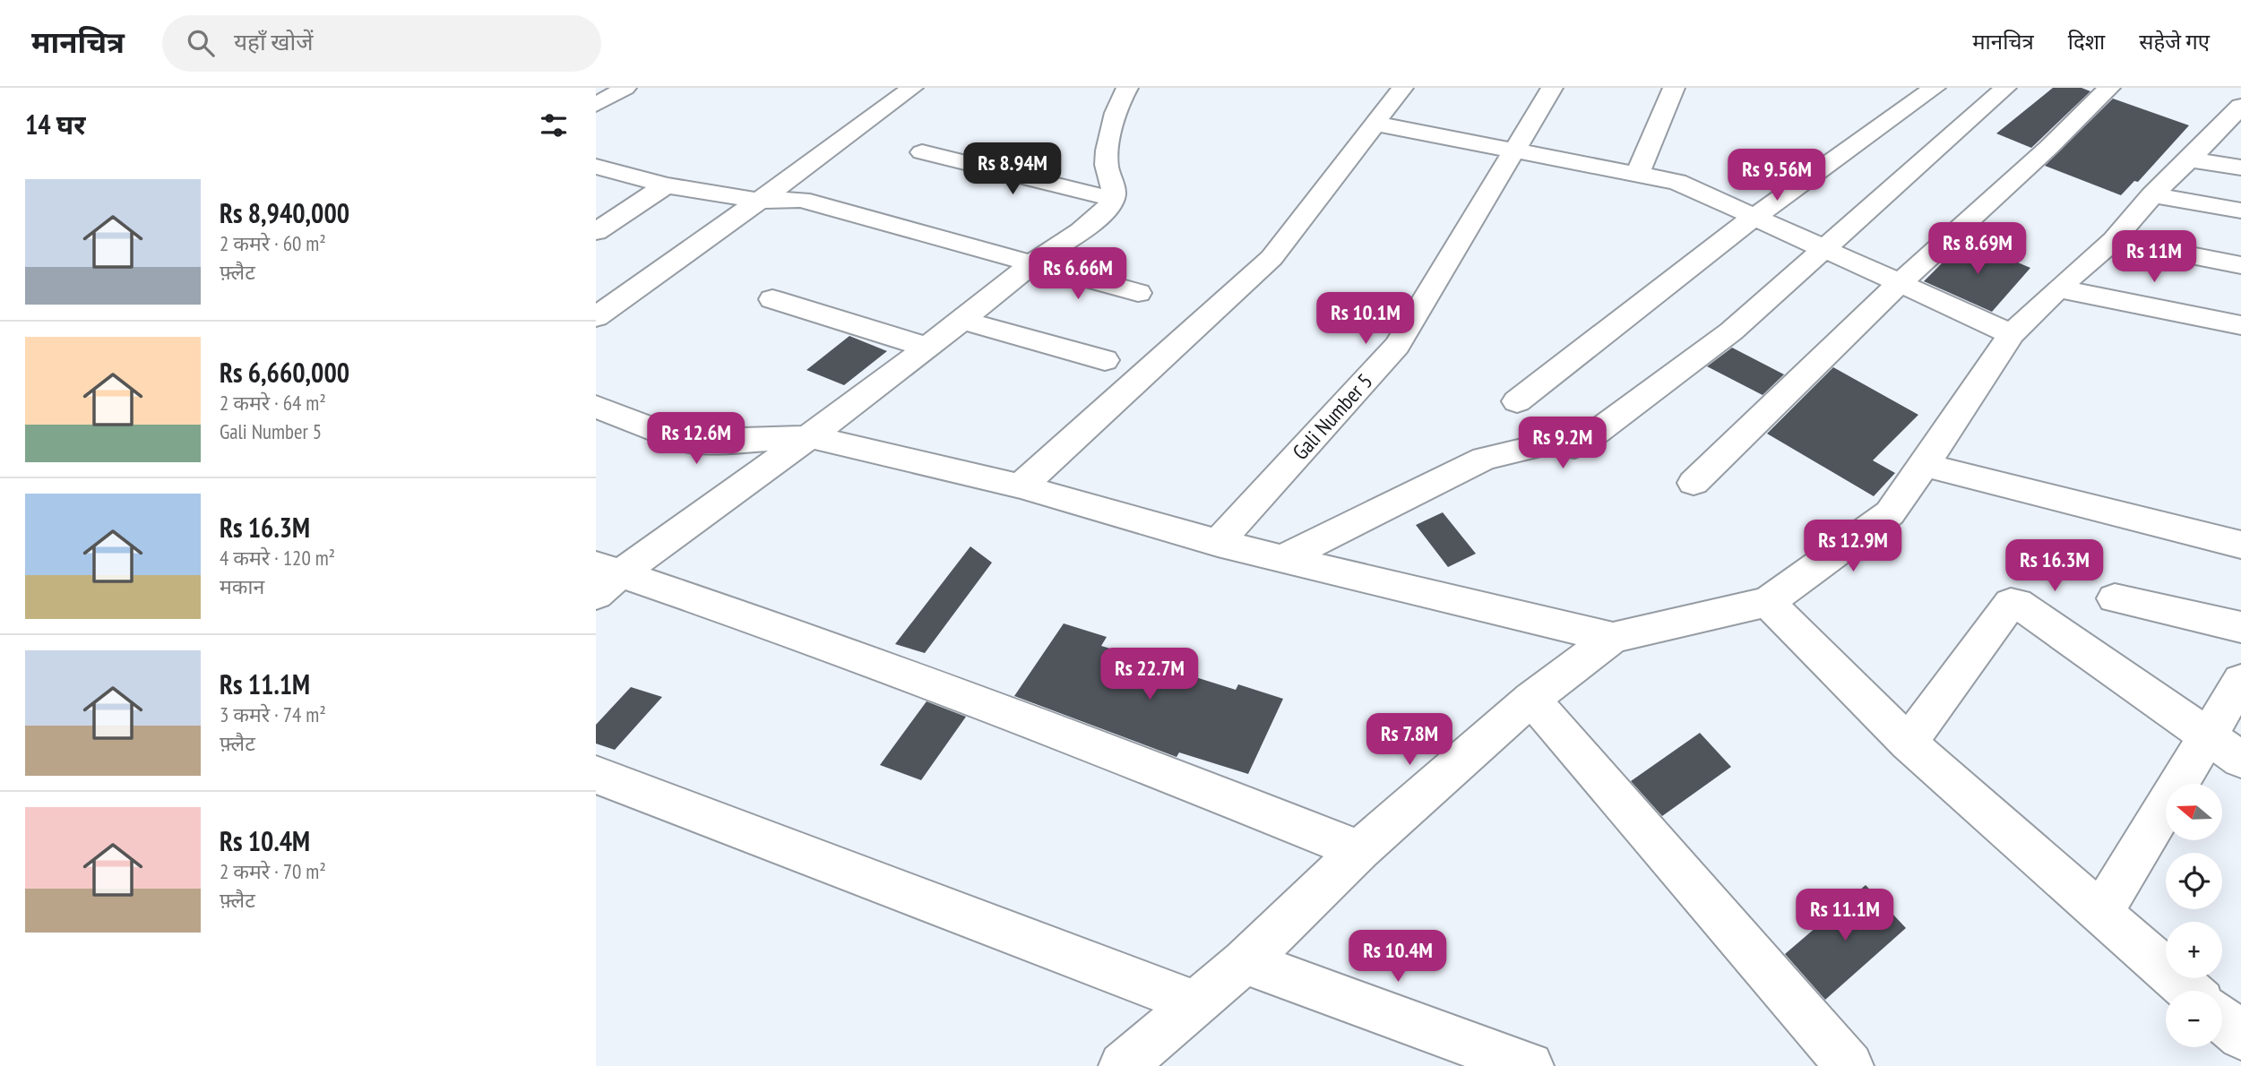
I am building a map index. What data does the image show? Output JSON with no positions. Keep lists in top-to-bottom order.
{
  "streets": {
    "street": ["Gali Number 5"]
  },
  "north": "left",
  "page": {
    "header": "मानचित्र",
    "search": "यहाँ खोजें",
    "nav": ["मानचित्र", "दिशा", "सहेजे गए"],
    "heading": "14 घर",
    "price": [
      "Rs 8.94M",
      "Rs 9.56M",
      "Rs 8.69M",
      "Rs 11M",
      "Rs 6.66M",
      "Rs 10.1M",
      "Rs 12.6M",
      "Rs 9.2M",
      "Rs 12.9M",
      "Rs 16.3M",
      "Rs 22.7M",
      "Rs 7.8M",
      "Rs 11.1M",
      "Rs 10.4M"
    ],
    "list": [
      {
        "name": "Rs 8,940,000",
        "note": "2 कमरे · 60 m² · फ़्लैट"
      },
      {
        "name": "Rs 6,660,000",
        "note": "2 कमरे · 64 m² · Gali Number 5"
      },
      {
        "name": "Rs 16.3M",
        "note": "4 कमरे · 120 m² · मकान"
      },
      {
        "name": "Rs 11.1M",
        "note": "3 कमरे · 74 m² · फ़्लैट"
      },
      {
        "name": "Rs 10.4M",
        "note": "2 कमरे · 70 m² · फ़्लैट"
      }
    ],
    "map_buttons": ["+", "−"]
  }
}
